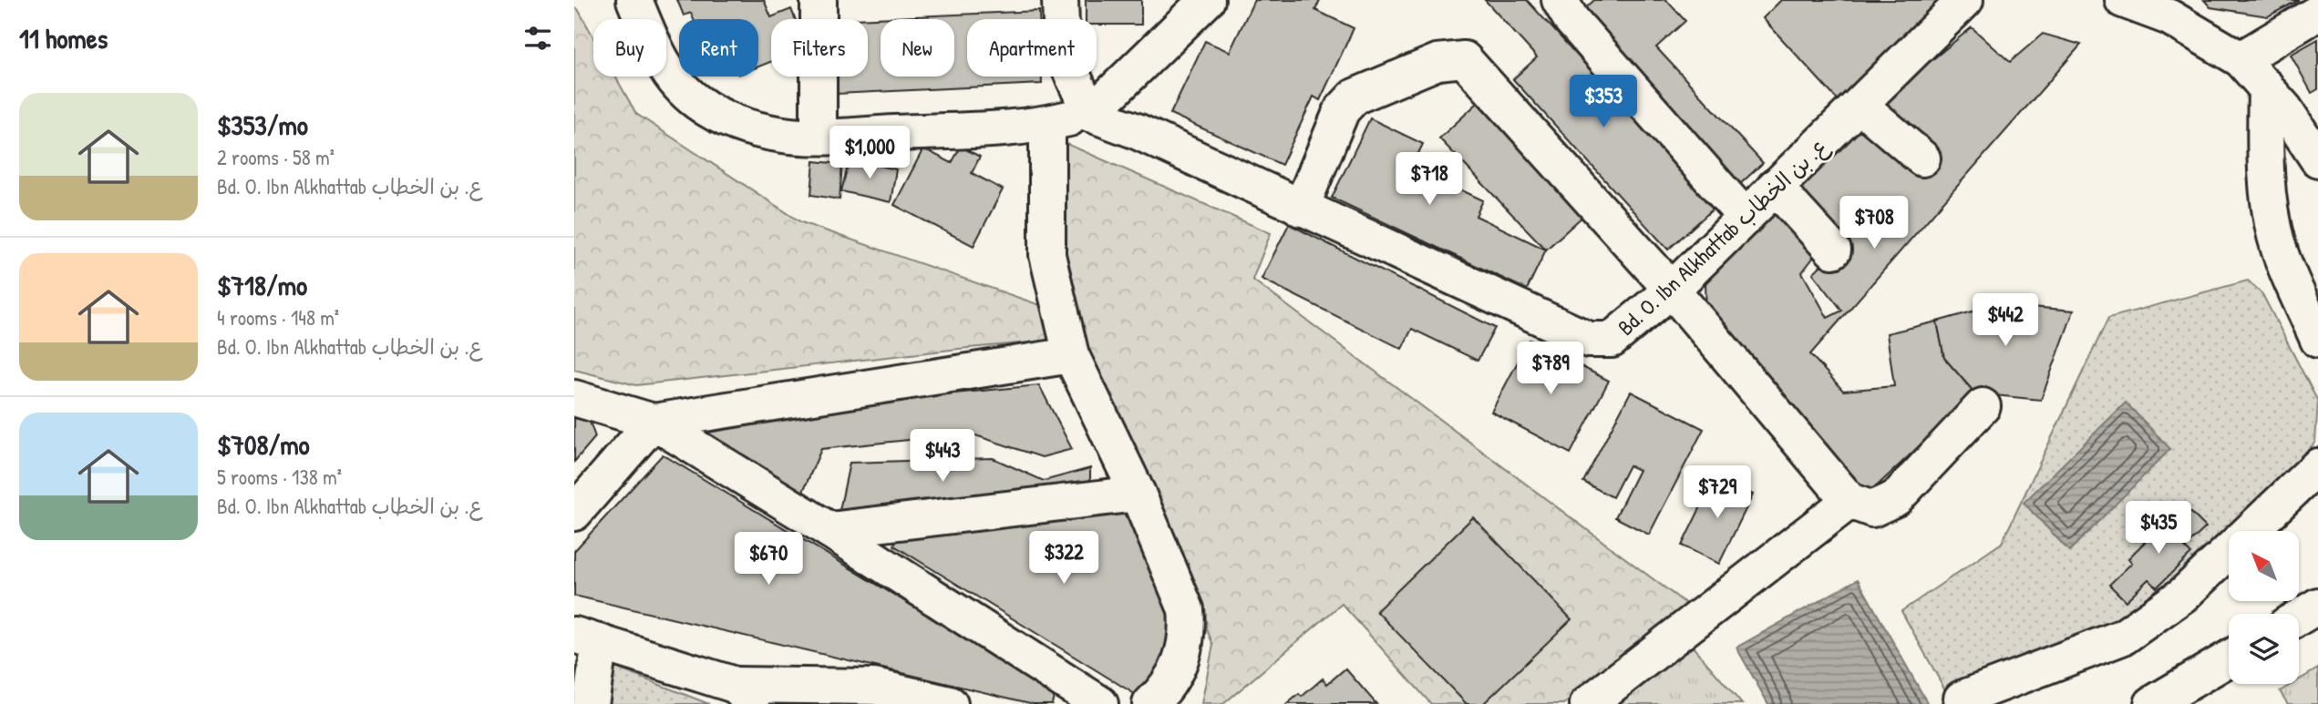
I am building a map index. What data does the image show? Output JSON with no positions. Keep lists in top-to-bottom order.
{
  "streets": {
    "street": ["Bd. O. Ibn Alkhattab ع. بن الخطاب"]
  },
  "north": "top left",
  "page": {
    "heading": "11 homes",
    "chip": [
      "Buy",
      "Rent",
      "Filters",
      "New",
      "Apartment"
    ],
    "price": [
      "$353",
      "$1,000",
      "$718",
      "$708",
      "$442",
      "$789",
      "$443",
      "$729",
      "$435",
      "$322",
      "$670"
    ],
    "list": [
      {
        "name": "$353/mo",
        "note": "2 rooms · 58 m² · Bd. O. Ibn Alkhattab ع. بن الخطاب"
      },
      {
        "name": "$718/mo",
        "note": "4 rooms · 148 m² · Bd. O. Ibn Alkhattab ع. بن الخطاب"
      },
      {
        "name": "$708/mo",
        "note": "5 rooms · 138 m² · Bd. O. Ibn Alkhattab ع. بن الخطاب"
      }
    ]
  }
}
